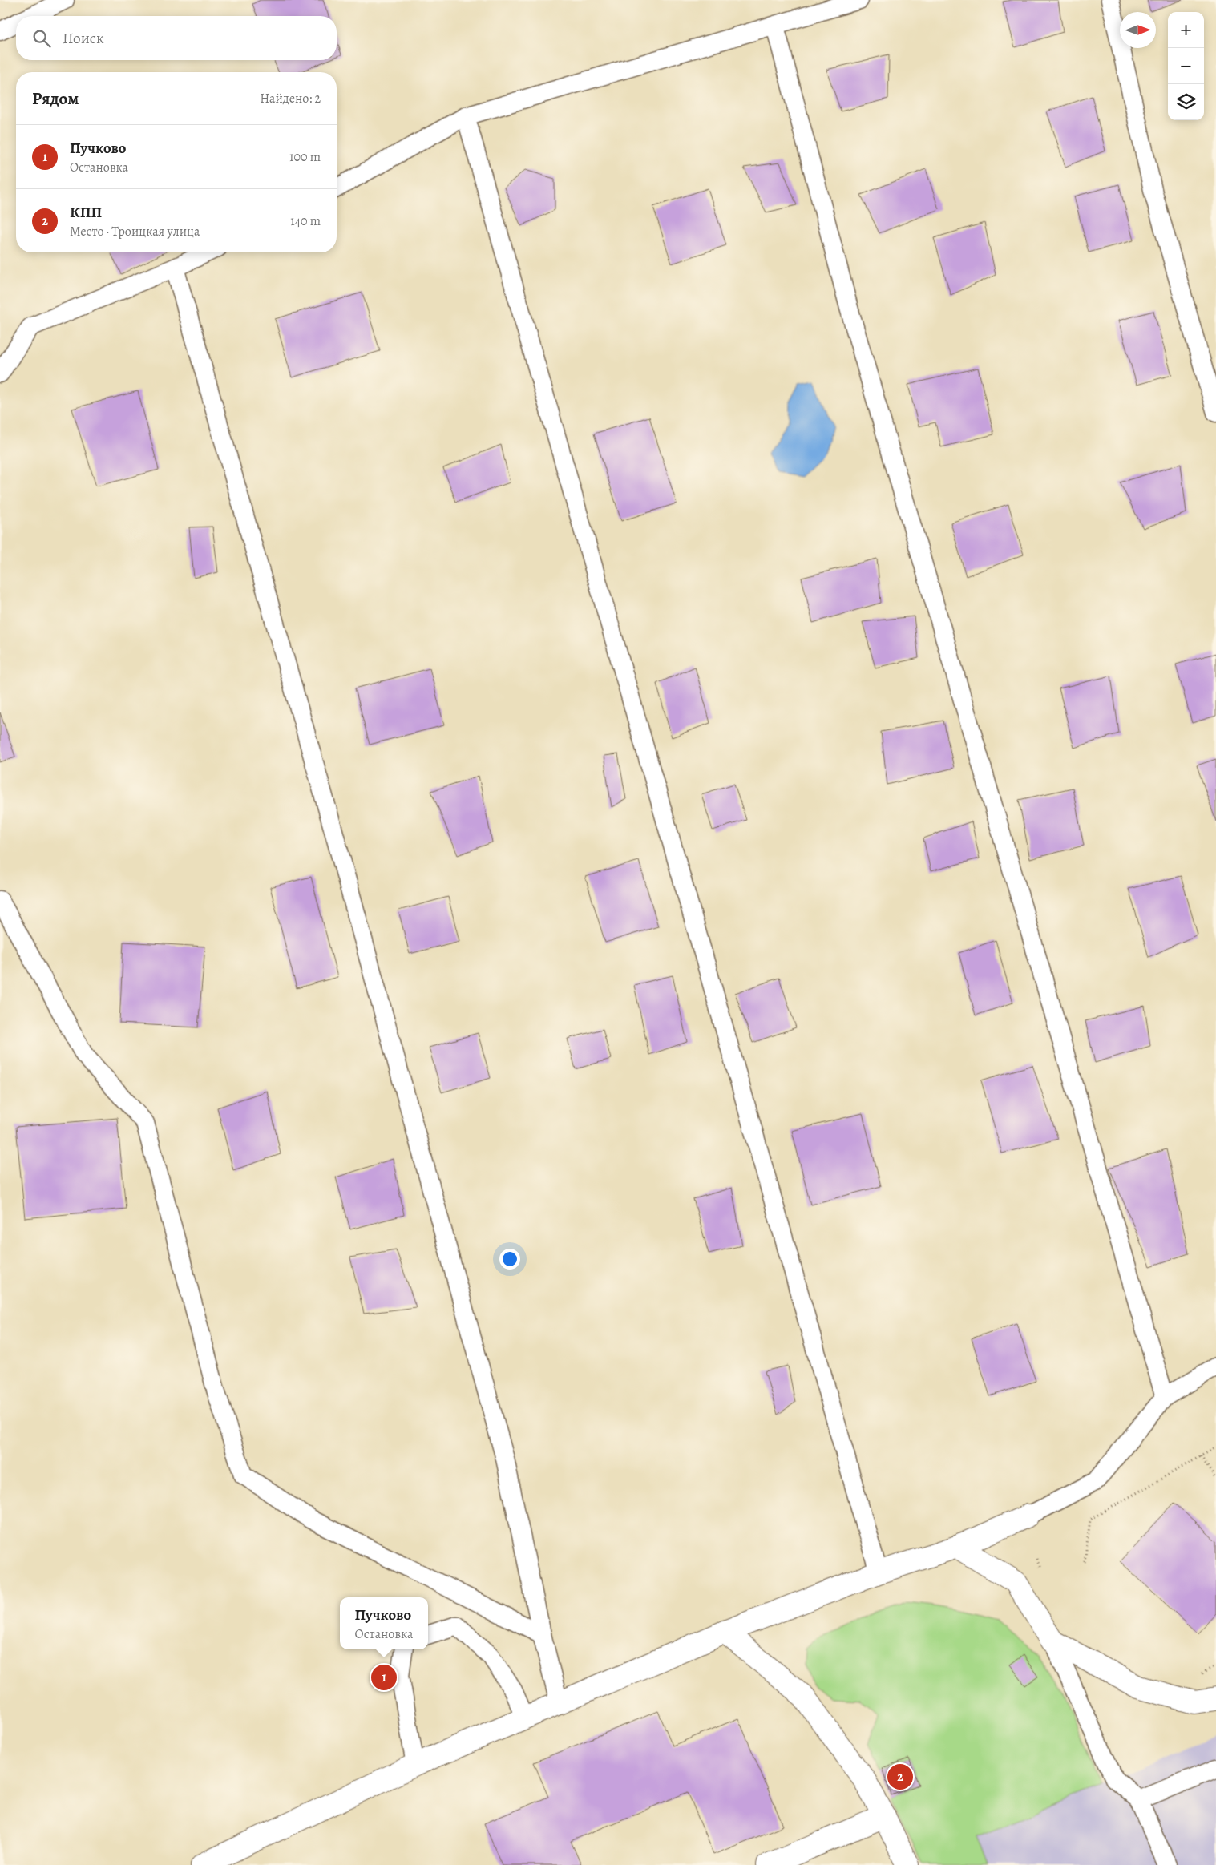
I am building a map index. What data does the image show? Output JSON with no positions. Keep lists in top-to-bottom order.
{
  "north": "right",
  "page": {
    "map_buttons": ["+", "−"],
    "search": "Поиск",
    "heading": ["Рядом", "Найдено: 2"],
    "list": [
      {
        "mark": "1",
        "name": "Пучково",
        "note": "Остановка",
        "value": "100 m"
      },
      {
        "mark": "2",
        "name": "КПП",
        "note": "Место · Троицкая улица",
        "value": "140 m"
      }
    ],
    "popup": ["Пучково", "Остановка"],
    "pins": ["1", "2"]
  }
}
